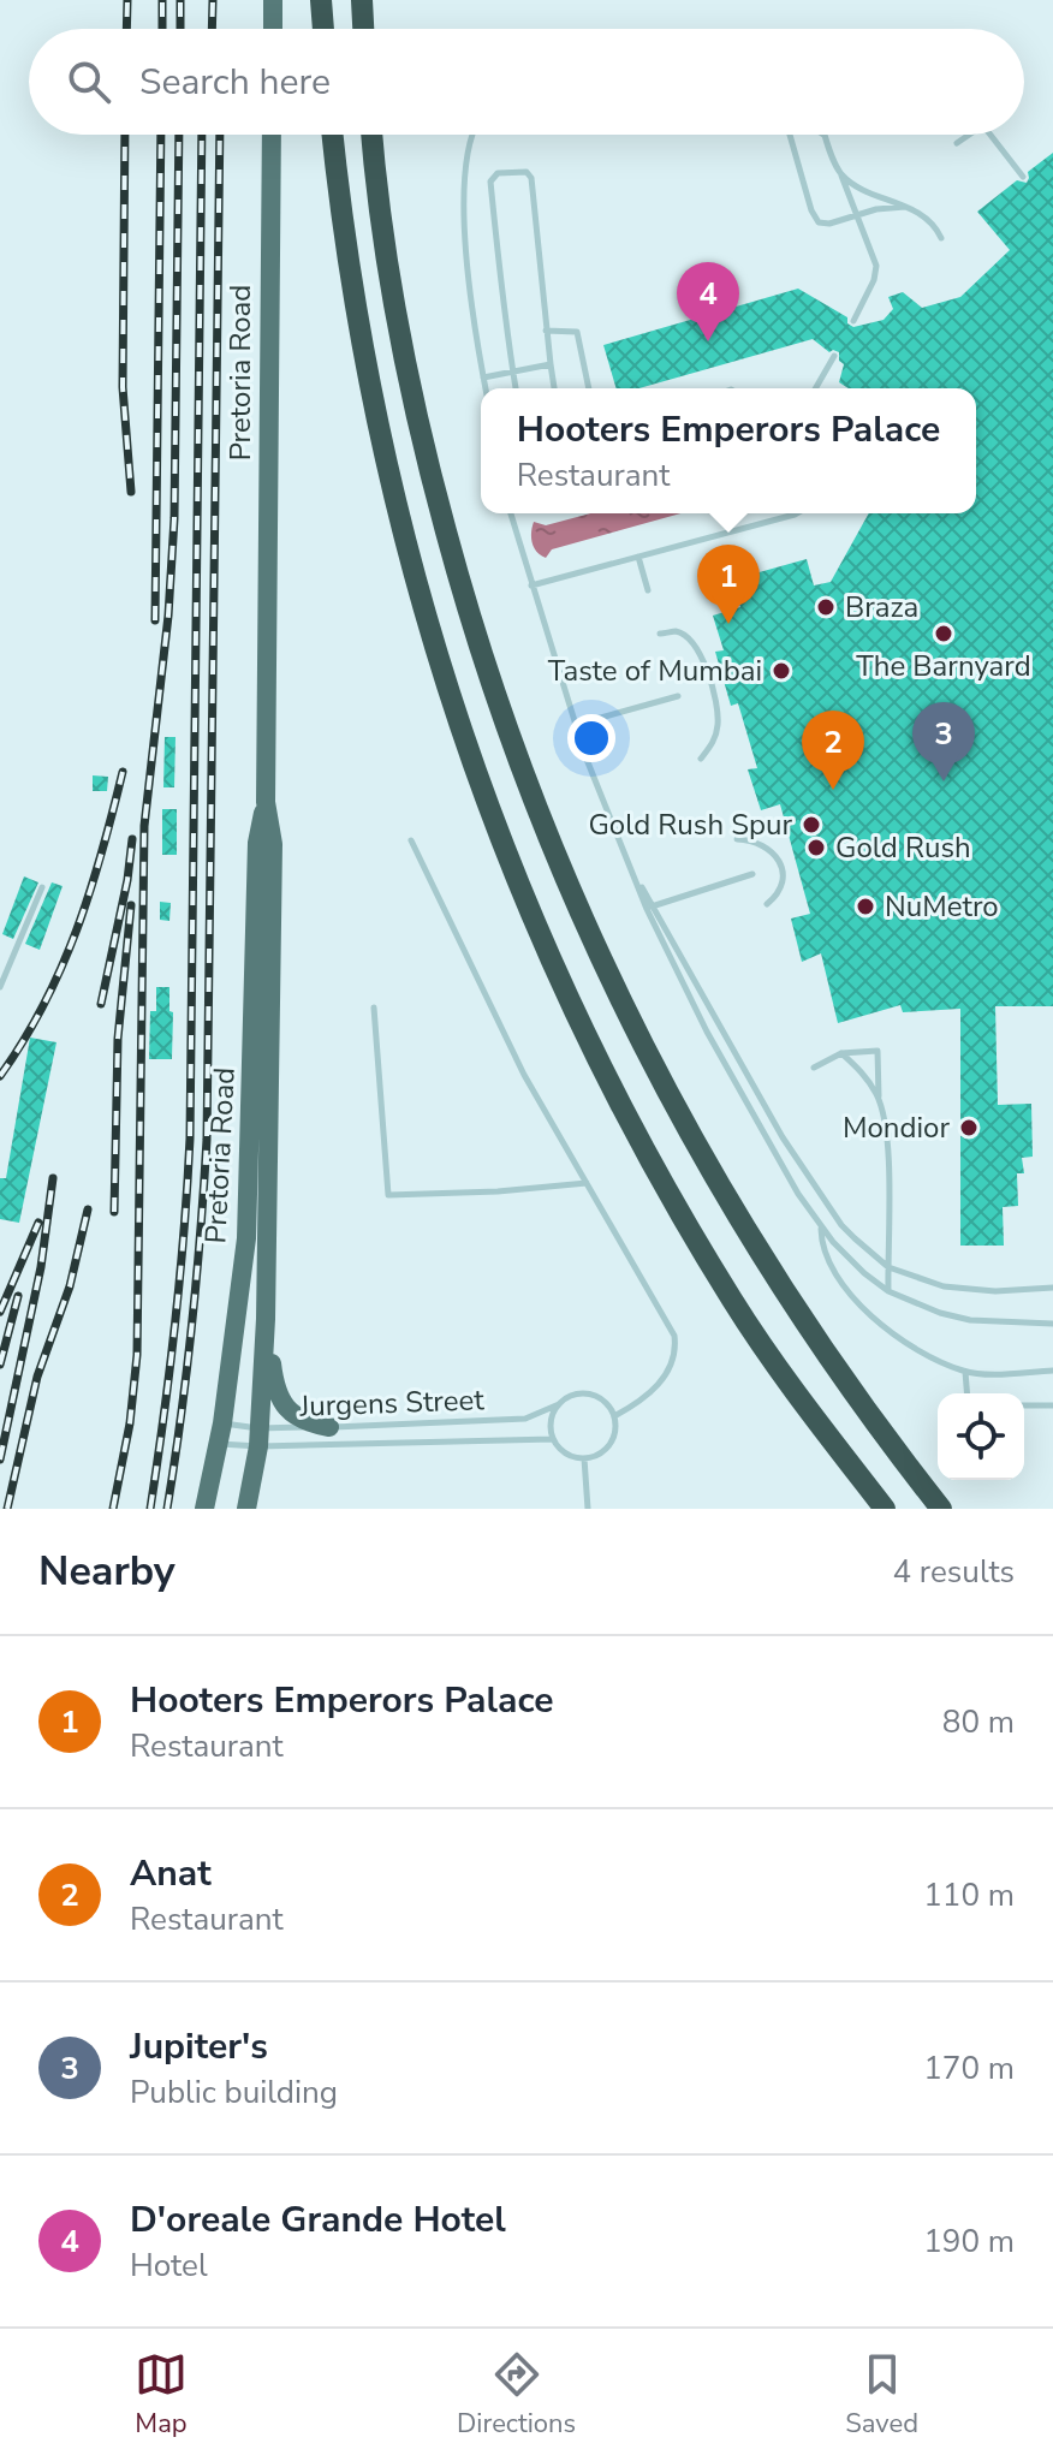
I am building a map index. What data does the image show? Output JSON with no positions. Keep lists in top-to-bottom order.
{
  "streets": {
    "main road": ["Pretoria Road"],
    "lane": ["Jurgens Street"]
  },
  "crossings": [
    ["Pretoria Road", "Jurgens Street"]
  ],
  "places": [
    "Braza",
    "The Barnyard",
    "Taste of Mumbai",
    "Gold Rush Spur",
    "Gold Rush",
    "NuMetro",
    "Mondior"
  ],
  "page": {
    "search": "Search here",
    "pins": [
      "4",
      "1",
      "3",
      "2"
    ],
    "popup": ["Hooters Emperors Palace", "Restaurant"],
    "heading": ["Nearby", "4 results"],
    "list": [
      {
        "mark": "1",
        "name": "Hooters Emperors Palace",
        "note": "Restaurant",
        "value": "80 m"
      },
      {
        "mark": "2",
        "name": "Anat",
        "note": "Restaurant",
        "value": "110 m"
      },
      {
        "mark": "3",
        "name": "Jupiter's",
        "note": "Public building",
        "value": "170 m"
      },
      {
        "mark": "4",
        "name": "D'oreale Grande Hotel",
        "note": "Hotel",
        "value": "190 m"
      }
    ],
    "nav": ["Map", "Directions", "Saved"]
  }
}
